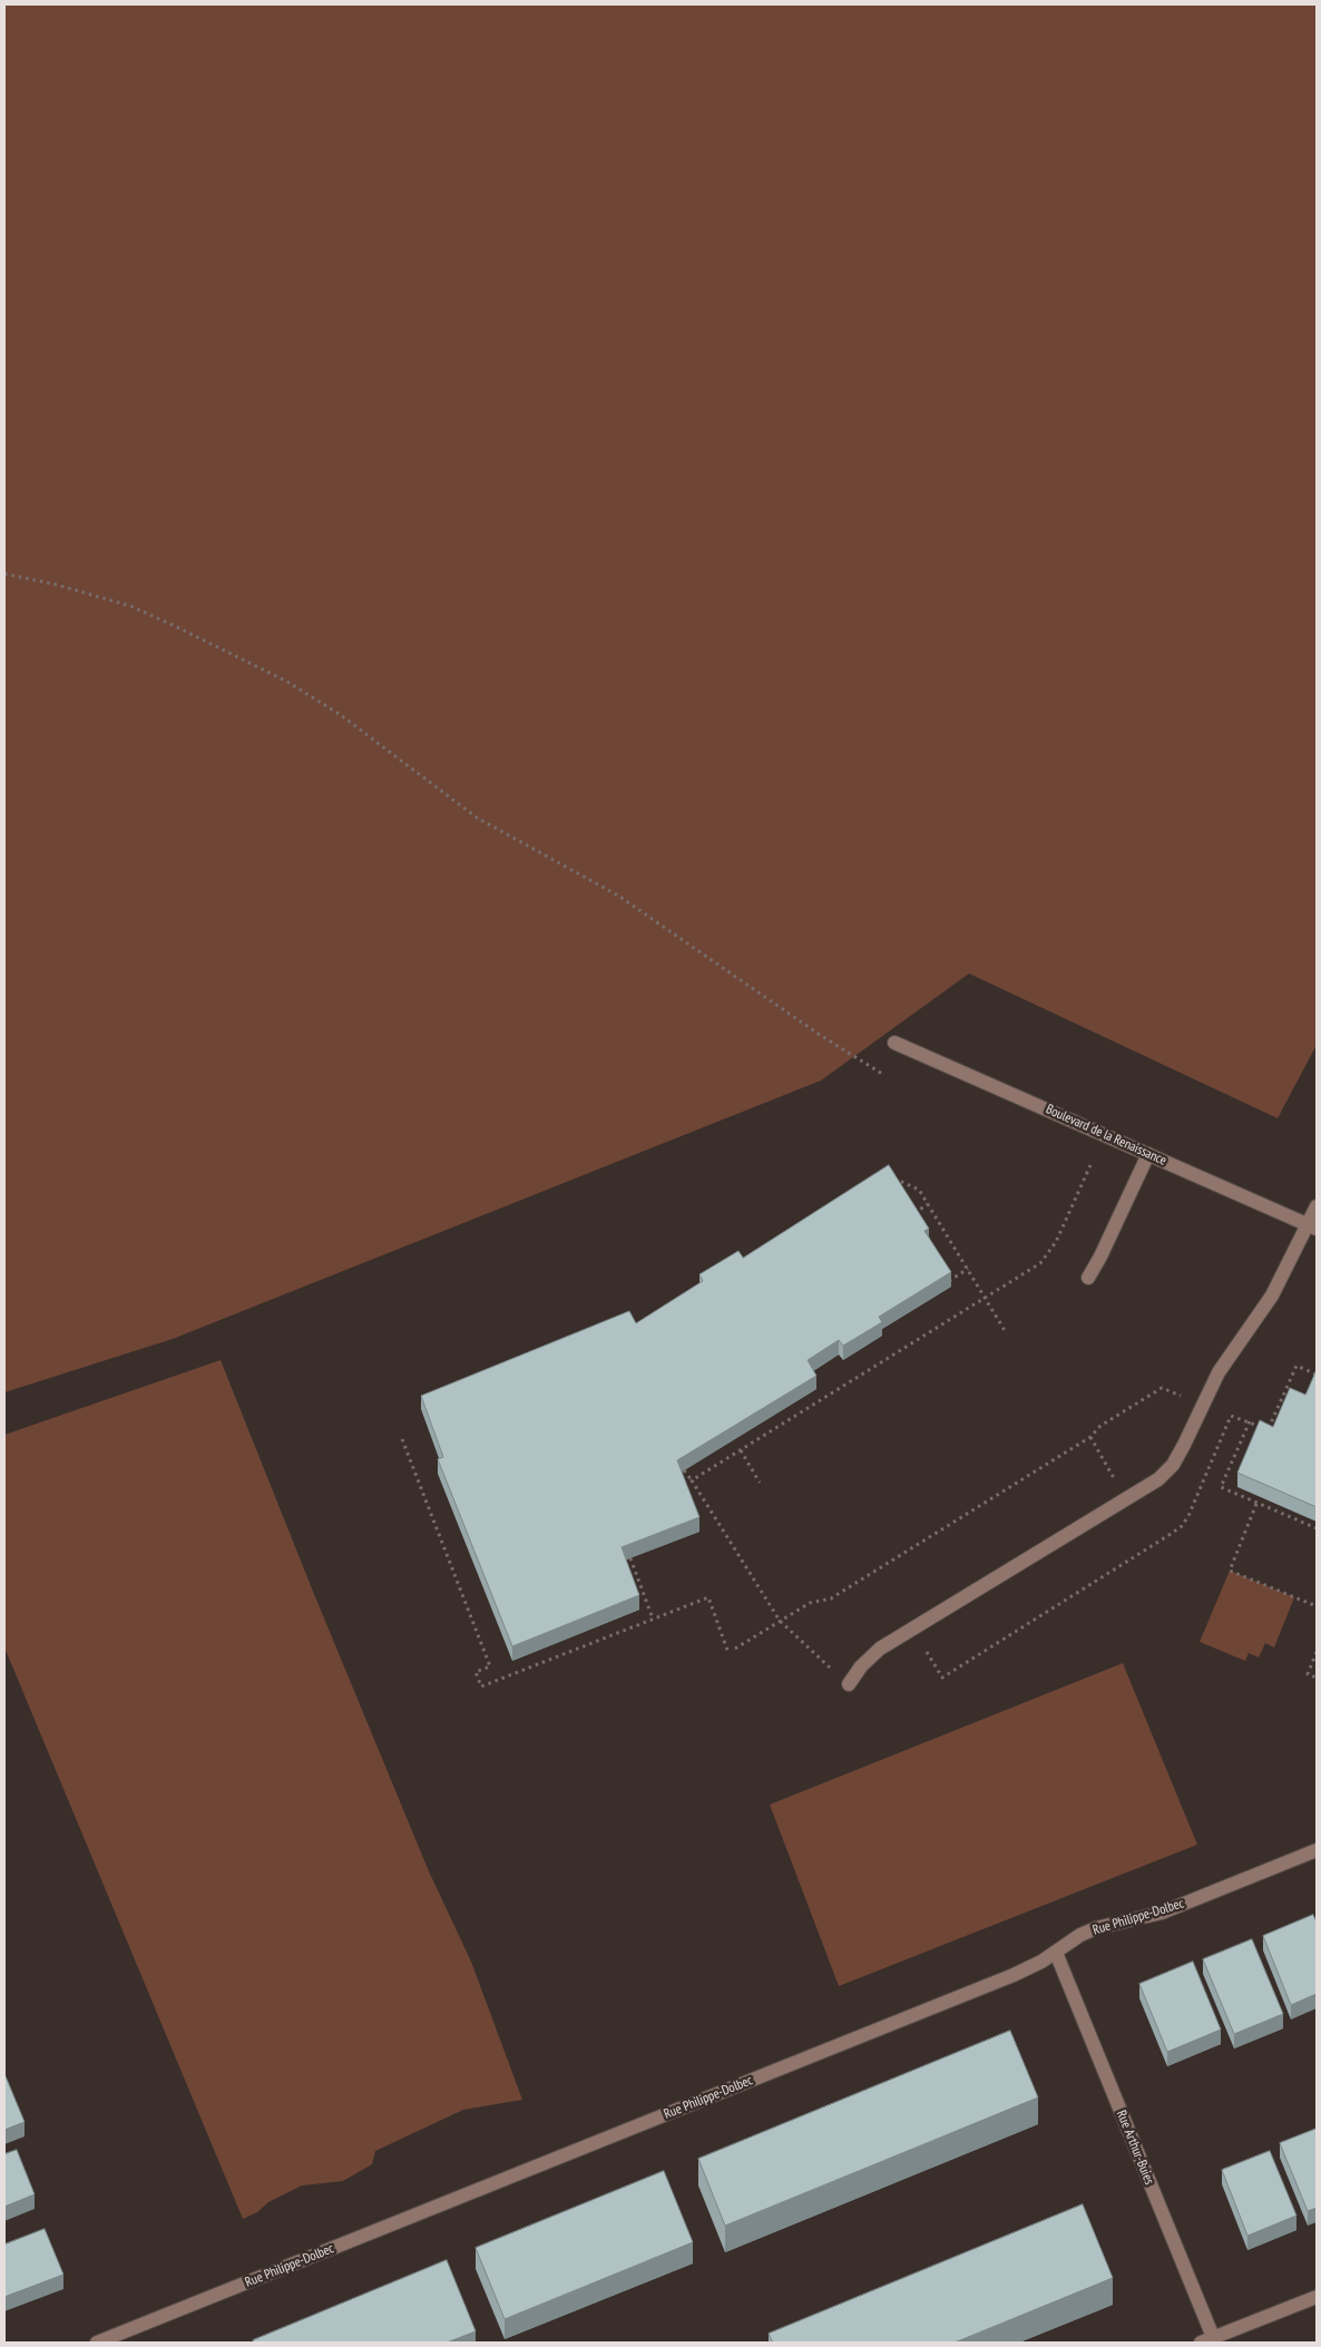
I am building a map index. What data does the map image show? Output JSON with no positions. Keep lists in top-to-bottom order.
{
  "streets": {
    "street": ["Boulevard de la Renaissance", "Rue Philippe-Dolbec", "Rue Arthur-Buies"]
  },
  "crossings": [
    ["Rue Philippe-Dolbec", "Rue Arthur-Buies"]
  ]
}
